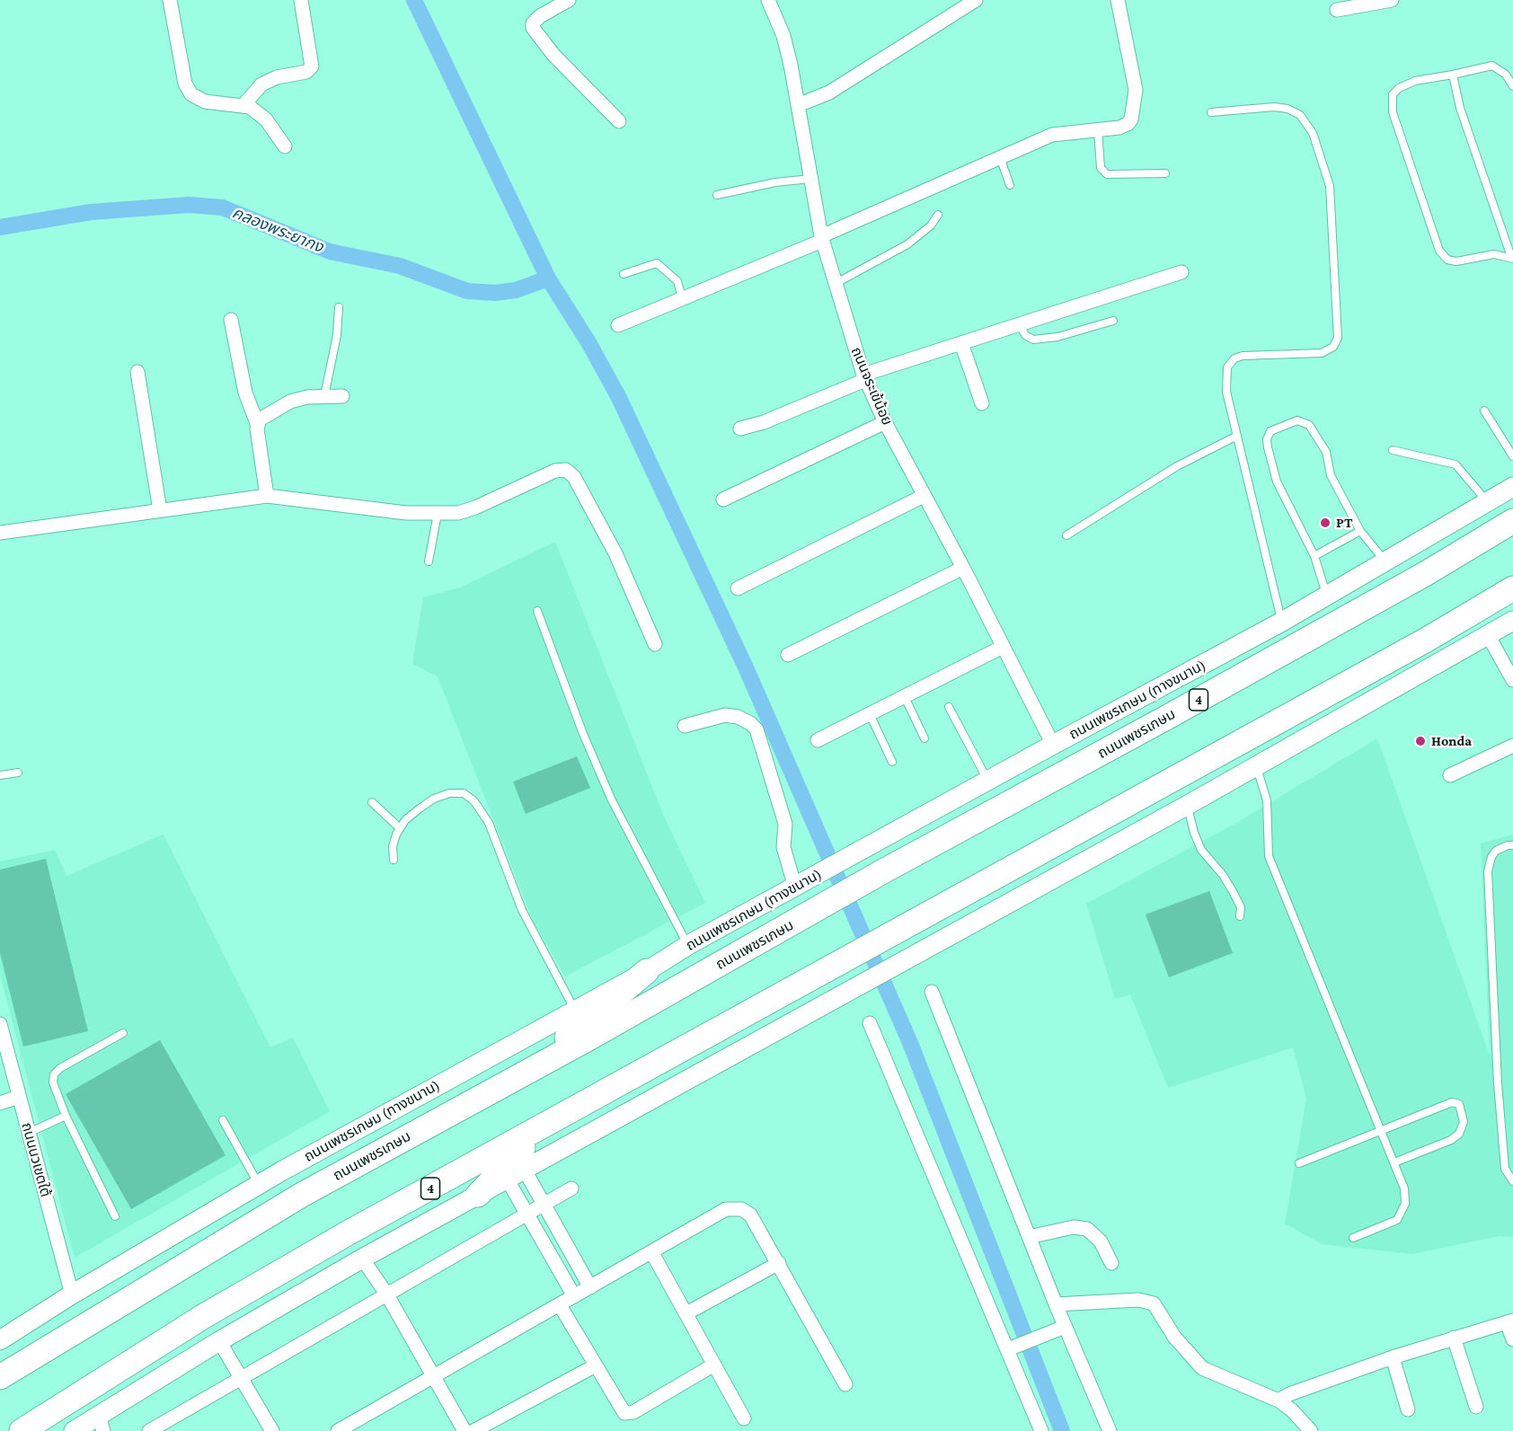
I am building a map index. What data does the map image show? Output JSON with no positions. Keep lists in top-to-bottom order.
{
  "streets": {
    "highway": ["4", "ถนนเพชรเกษม"],
    "main road": ["ถนนเพชรเกษม (ทางขนาน)"],
    "street": ["ถนนจระเข้น้อย", "ถนนนวเขตใต้"]
  },
  "crossings": [
    ["ถนนจระเข้น้อย", "ถนนเพชรเกษม (ทางขนาน)"],
    ["ถนนเพชรเกษม (ทางขนาน)", "ถนนนวเขตใต้"]
  ],
  "water": ["คลองพระยากง"],
  "places": ["PT", "Honda"]
}
